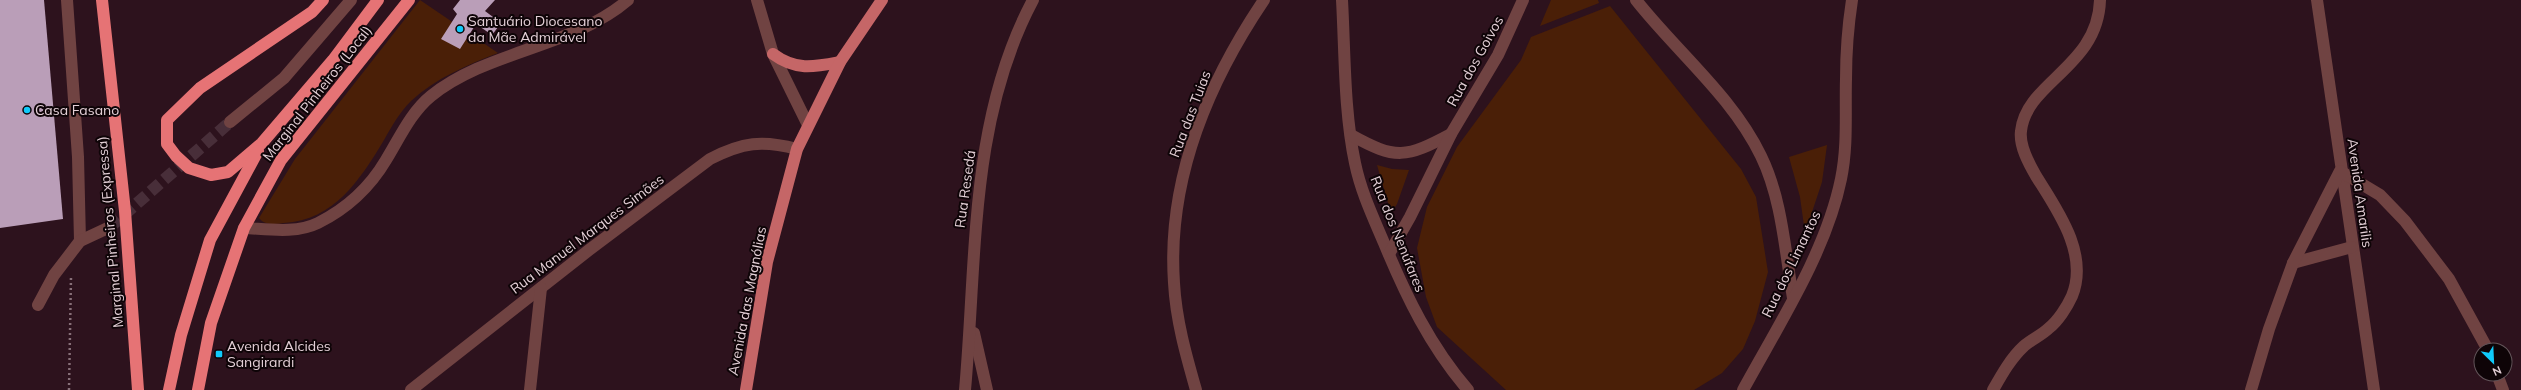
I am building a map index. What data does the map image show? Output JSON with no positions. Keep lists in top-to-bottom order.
{
  "streets": {
    "highway": ["Marginal Pinheiros (Local)", "Marginal Pinheiros (Expressa)"],
    "main road": ["Avenida das Magnólias"],
    "street": [
      "Rua dos Goivos",
      "Rua das Tuias",
      "Rua Resedá",
      "Avenida Amarilis",
      "Rua Manuel Marques Simões",
      "Rua dos Nenúfares",
      "Rua dos Limantos"
    ]
  },
  "crossings": [
    ["Rua dos Goivos", "Rua dos Nenúfares"],
    ["Rua Manuel Marques Simões", "Avenida das Magnólias"]
  ],
  "places": {
    "other": ["Santuário Diocesano da Mãe Admirável", "Casa Fasano"],
    "transit": ["Avenida Alcides Sangirardi"]
  },
  "north": "bottom right"
}
